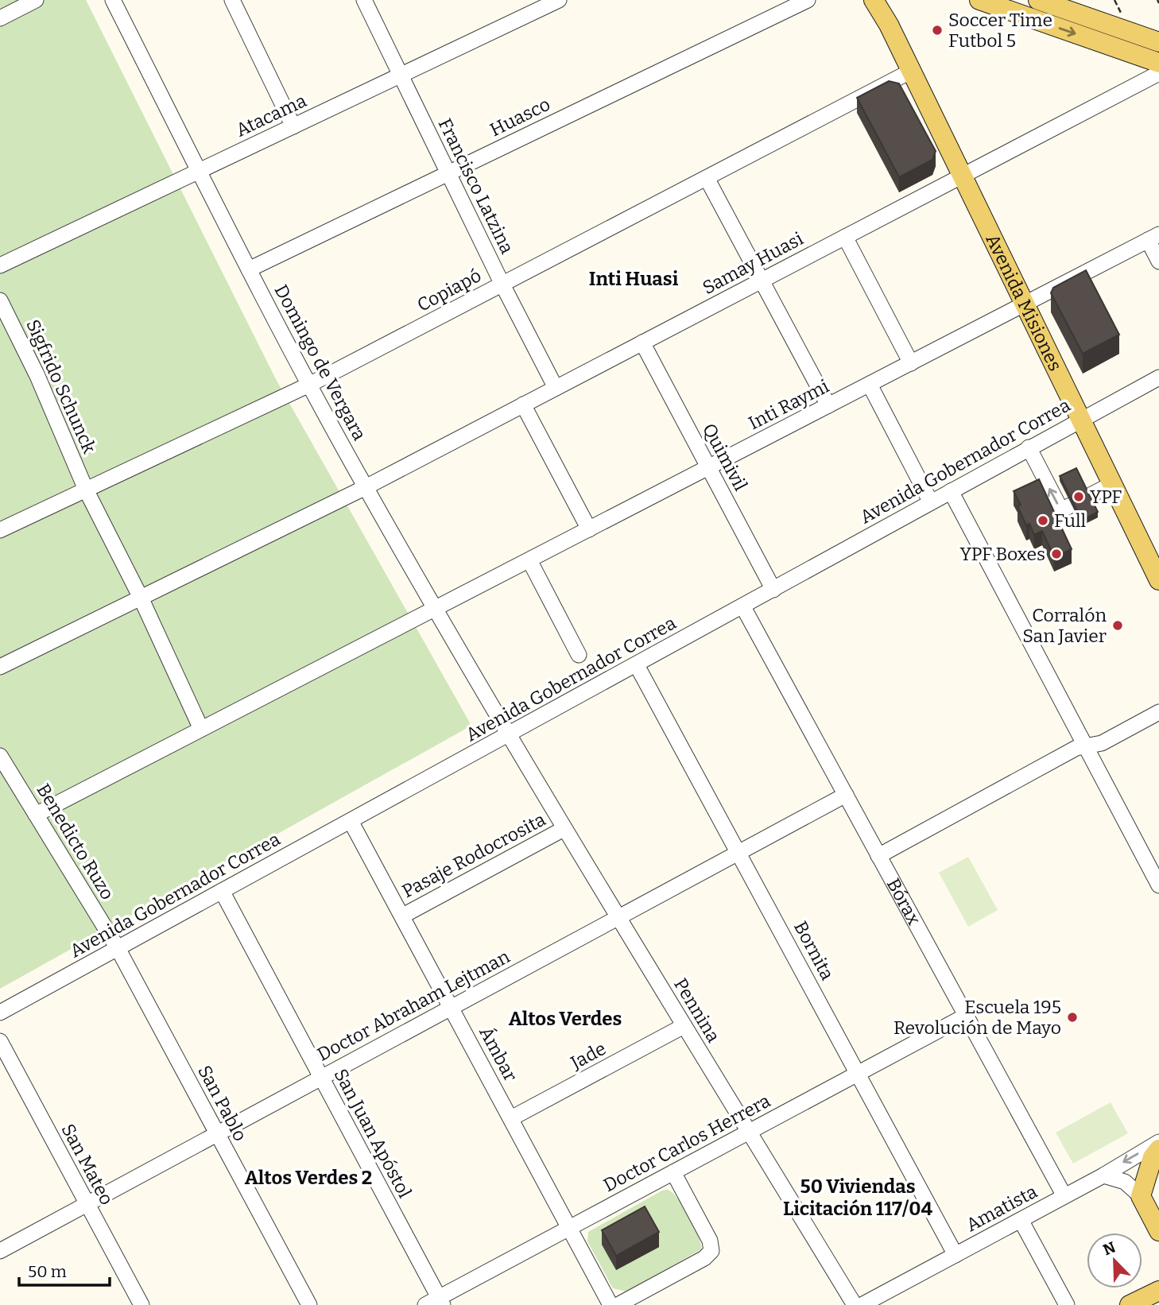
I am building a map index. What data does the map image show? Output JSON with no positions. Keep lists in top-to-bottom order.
{
  "streets": {
    "main road": ["Avenida Misiones"],
    "street": [
      "Atacama",
      "Huasco",
      "Francisco Latzina",
      "Samay Huasi",
      "Copiapó",
      "Domingo de Vergara",
      "Sigfrido Schunck",
      "Inti Raymi",
      "Quimivil",
      "Avenida Gobernador Correa",
      "Benedicto Ruzo",
      "Pasaje Rodocrosita",
      "Bórax",
      "Bornita",
      "Doctor Abraham Lejtman",
      "Pennina",
      "Ámbar",
      "Jade",
      "San Pablo",
      "San Juan Apóstol",
      "Doctor Carlos Herrera",
      "San Mateo",
      "Amatista"
    ]
  },
  "crossings": [
    ["Atacama", "Francisco Latzina"],
    ["Atacama", "Domingo de Vergara"],
    ["Huasco", "Francisco Latzina"],
    ["Huasco", "Domingo de Vergara"],
    ["Francisco Latzina", "Samay Huasi"],
    ["Francisco Latzina", "Copiapó"],
    ["Samay Huasi", "Avenida Misiones"],
    ["Samay Huasi", "Domingo de Vergara"],
    ["Samay Huasi", "Sigfrido Schunck"],
    ["Samay Huasi", "Quimivil"],
    ["Copiapó", "Avenida Misiones"],
    ["Copiapó", "Domingo de Vergara"],
    ["Copiapó", "Sigfrido Schunck"],
    ["Avenida Misiones", "Inti Raymi"],
    ["Avenida Misiones", "Avenida Gobernador Correa"],
    ["Domingo de Vergara", "Inti Raymi"],
    ["Domingo de Vergara", "Avenida Gobernador Correa"],
    ["Domingo de Vergara", "Pennina"],
    ["Sigfrido Schunck", "Inti Raymi"],
    ["Inti Raymi", "Quimivil"],
    ["Inti Raymi", "Benedicto Ruzo"],
    ["Quimivil", "Avenida Gobernador Correa"],
    ["Avenida Gobernador Correa", "Benedicto Ruzo"],
    ["Avenida Gobernador Correa", "Bórax"],
    ["Avenida Gobernador Correa", "Bornita"],
    ["Avenida Gobernador Correa", "Pennina"],
    ["Avenida Gobernador Correa", "Ámbar"],
    ["Avenida Gobernador Correa", "San Pablo"],
    ["Avenida Gobernador Correa", "San Juan Apóstol"],
    ["Benedicto Ruzo", "San Pablo"],
    ["Pasaje Rodocrosita", "Pennina"],
    ["Pasaje Rodocrosita", "Ámbar"],
    ["Bórax", "Doctor Abraham Lejtman"],
    ["Bórax", "Doctor Carlos Herrera"],
    ["Bórax", "Amatista"],
    ["Bornita", "Doctor Abraham Lejtman"],
    ["Bornita", "Doctor Carlos Herrera"],
    ["Bornita", "Amatista"],
    ["Doctor Abraham Lejtman", "Pennina"],
    ["Doctor Abraham Lejtman", "Ámbar"],
    ["Doctor Abraham Lejtman", "San Pablo"],
    ["Doctor Abraham Lejtman", "San Juan Apóstol"],
    ["Doctor Abraham Lejtman", "San Mateo"],
    ["Pennina", "Jade"],
    ["Pennina", "Doctor Carlos Herrera"],
    ["Ámbar", "Jade"],
    ["Ámbar", "Doctor Carlos Herrera"],
    ["San Juan Apóstol", "Doctor Carlos Herrera"]
  ],
  "districts": [
    "Inti Huasi",
    "Altos Verdes",
    "Altos Verdes 2",
    "50 Viviendas Licitación 117/04"
  ],
  "places": [
    "Soccer Time Futbol 5",
    "YPF",
    "Full",
    "YPF Boxes",
    "Corralón San Javier",
    "Escuela 195 Revolución de Mayo"
  ],
  "scale_bar": "50 m",
  "north": "top left"
}
